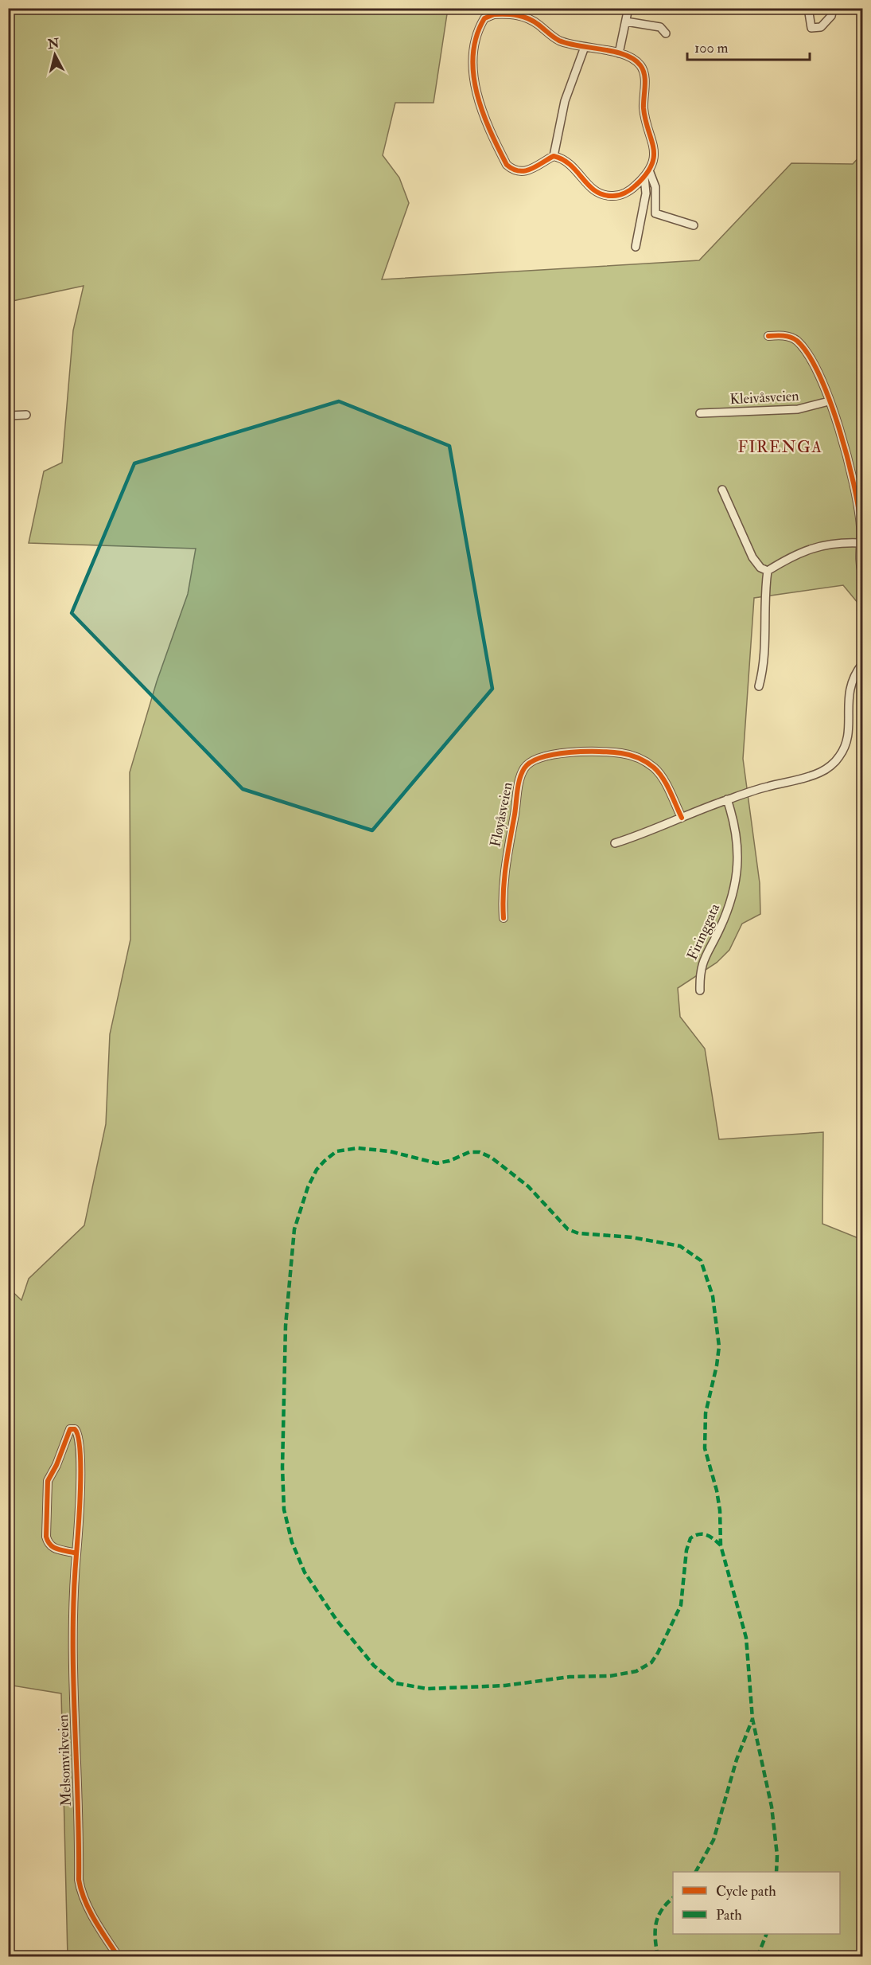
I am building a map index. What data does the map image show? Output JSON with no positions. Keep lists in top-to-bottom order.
{
  "streets": {
    "street": [
      "Kleivåsveien",
      "Fløyåsveien",
      "Firinggata",
      "Melsomvikveien"
    ]
  },
  "districts": ["FIRENGA"],
  "legend": ["Cycle path", "Path"],
  "scale_bar": "100 m",
  "north": "top"
}
